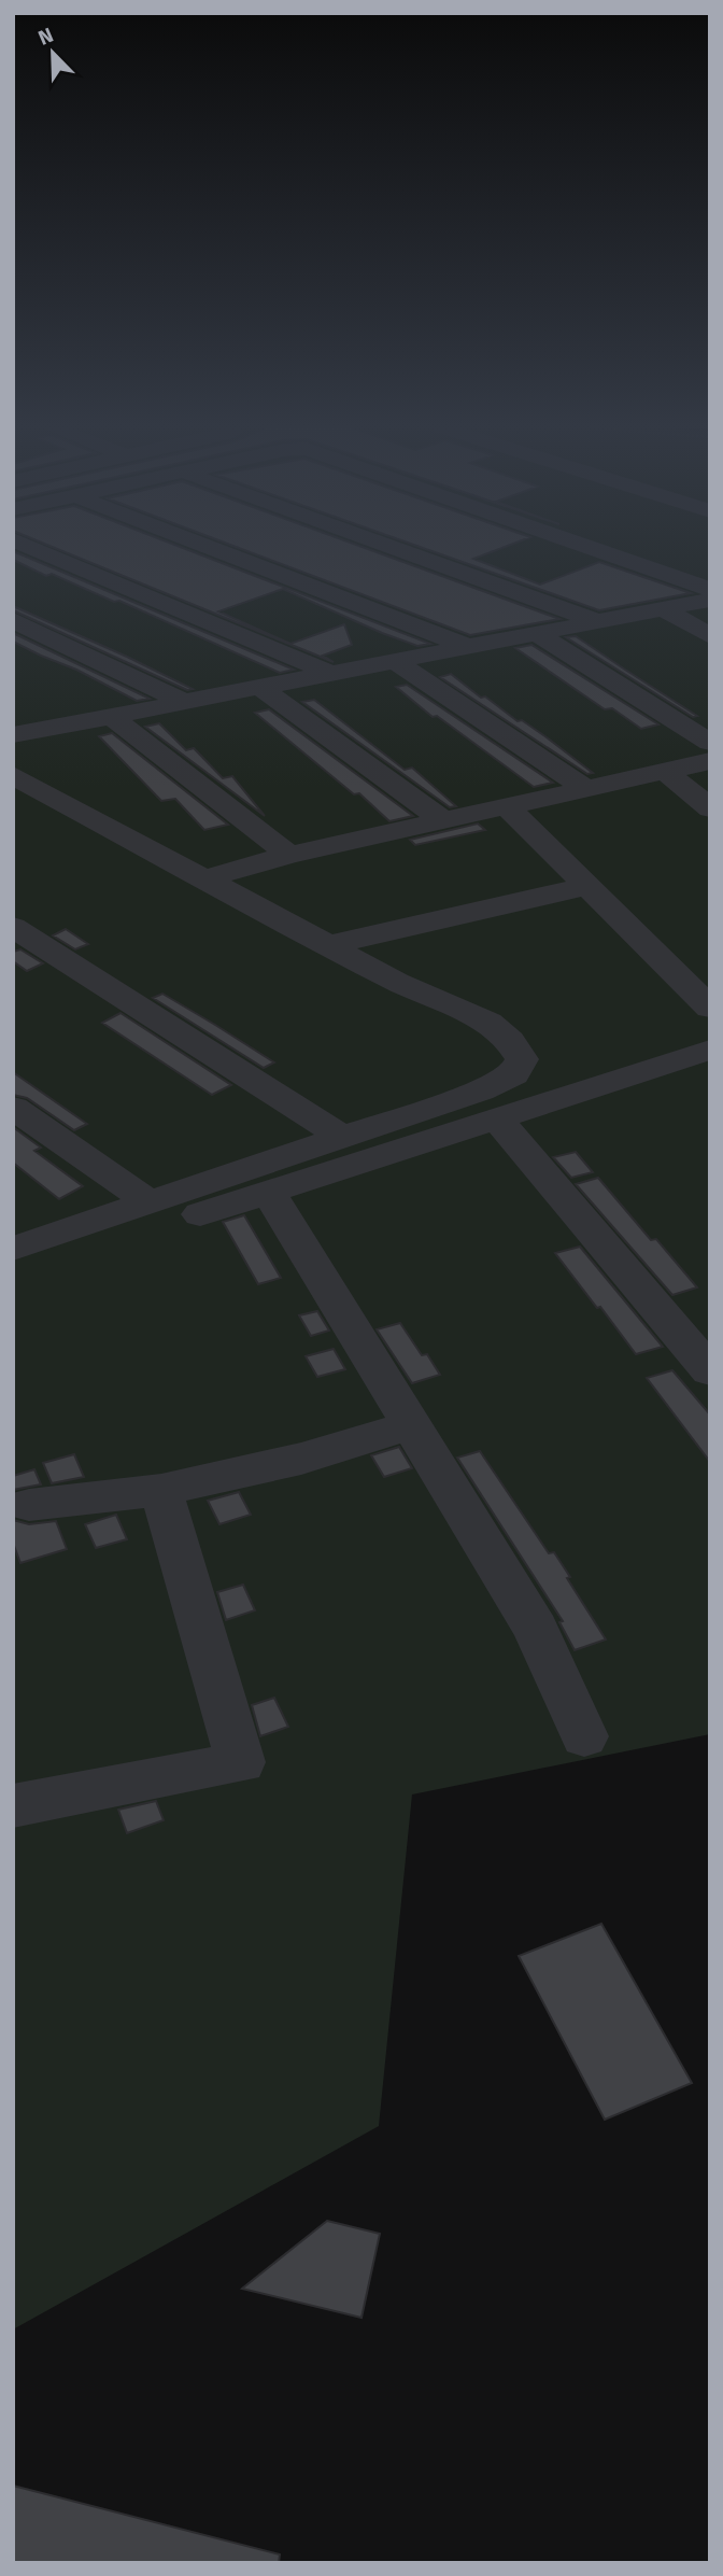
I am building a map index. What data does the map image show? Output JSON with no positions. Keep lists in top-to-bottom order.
{
  "north": "top left"
}
